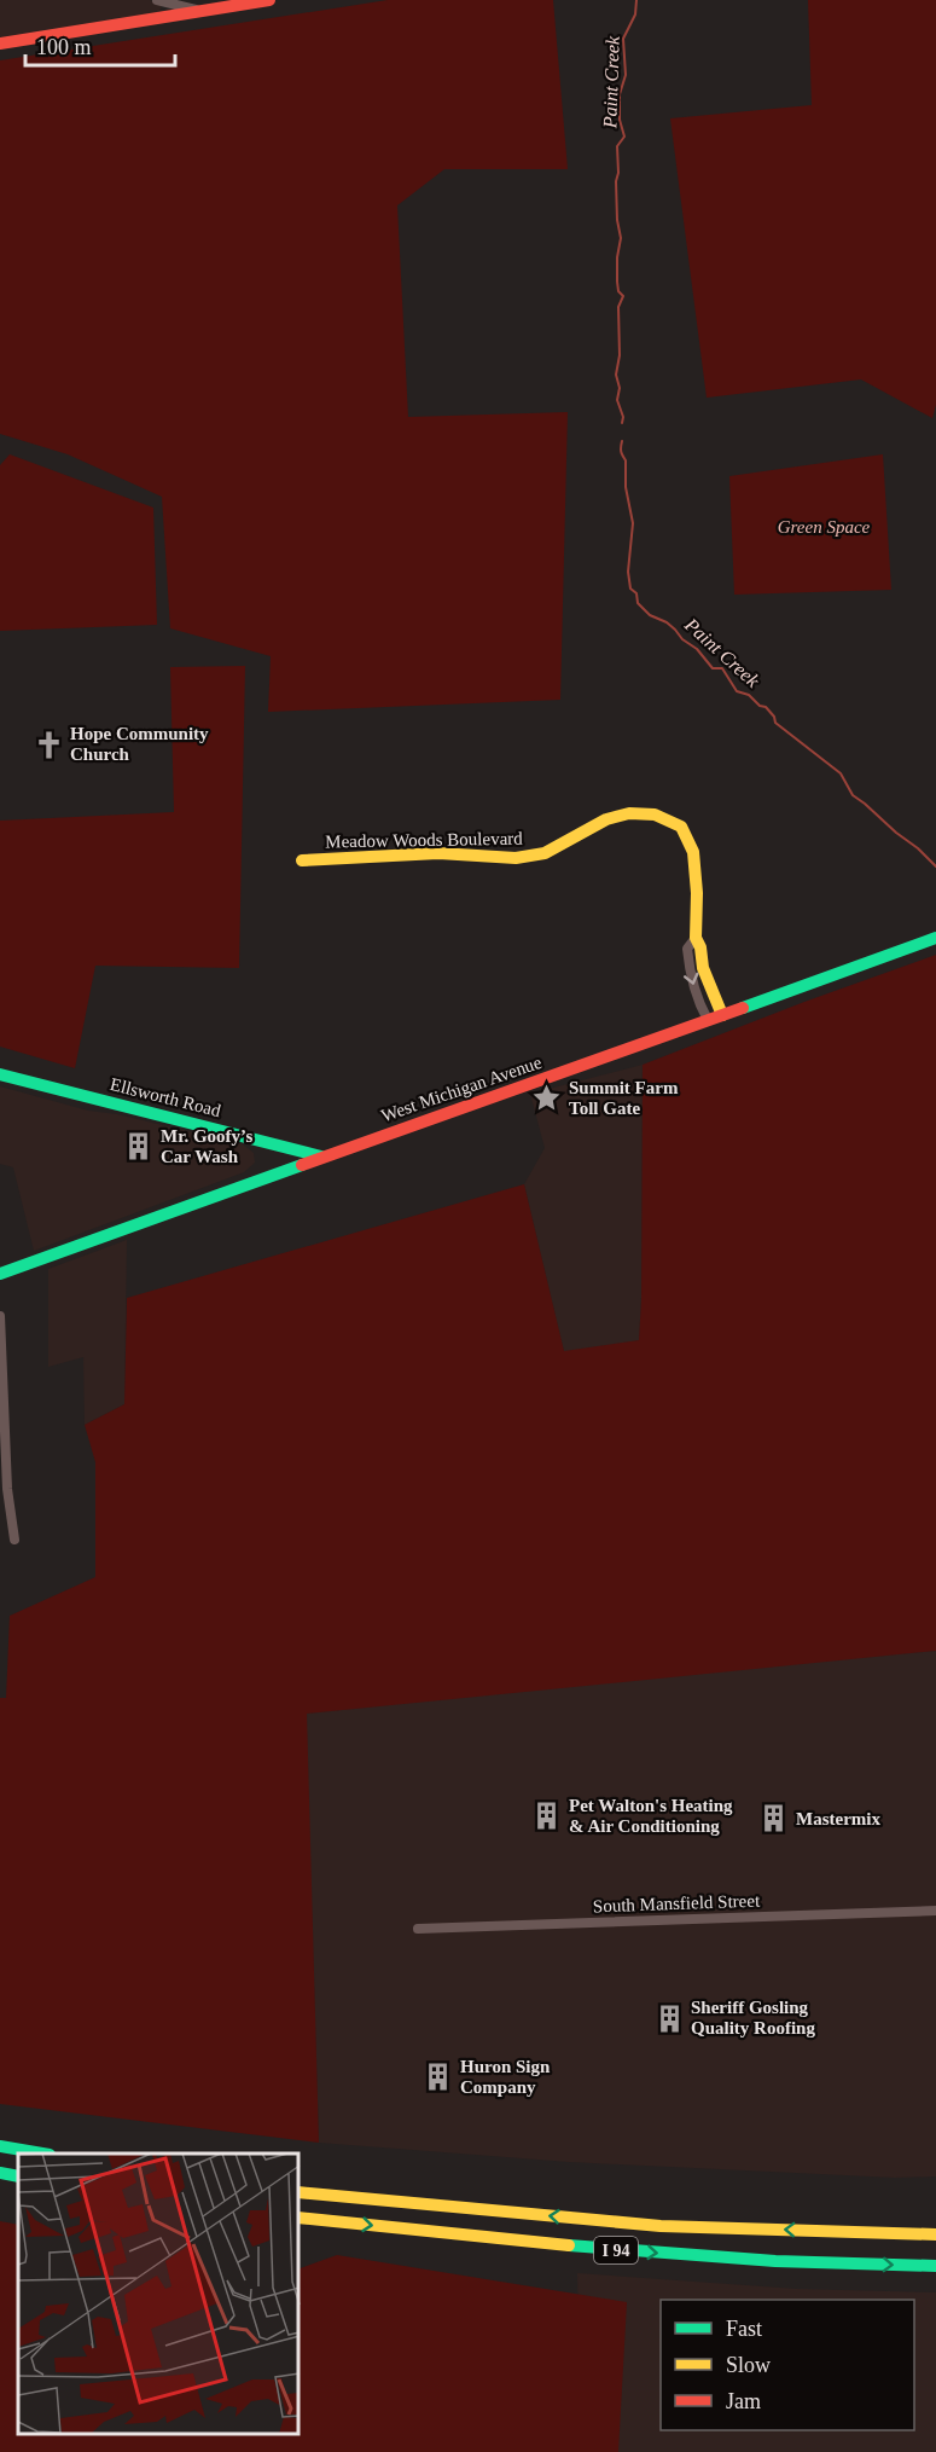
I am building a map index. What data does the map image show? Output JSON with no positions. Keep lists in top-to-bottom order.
{
  "streets": {
    "main road": [
      "Meadow Woods Boulevard",
      "West Michigan Avenue",
      "Ellsworth Road",
      "I 94"
    ],
    "street": ["South Mansfield Street"]
  },
  "crossings": [
    ["Meadow Woods Boulevard", "West Michigan Avenue"],
    ["West Michigan Avenue", "Ellsworth Road"]
  ],
  "water": ["Paint Creek"],
  "parks": ["Green Space"],
  "places": {
    "church": ["Hope Community Church"],
    "place": ["Summit Farm Toll Gate"],
    "building": [
      "Mr. Goofy’s Car Wash",
      "Pet Walton's Heating & Air Conditioning",
      "Mastermix",
      "Sheriff Gosling Quality Roofing",
      "Huron Sign Company"
    ]
  },
  "legend": ["Fast", "Slow", "Jam"],
  "scale_bar": "100 m"
}
